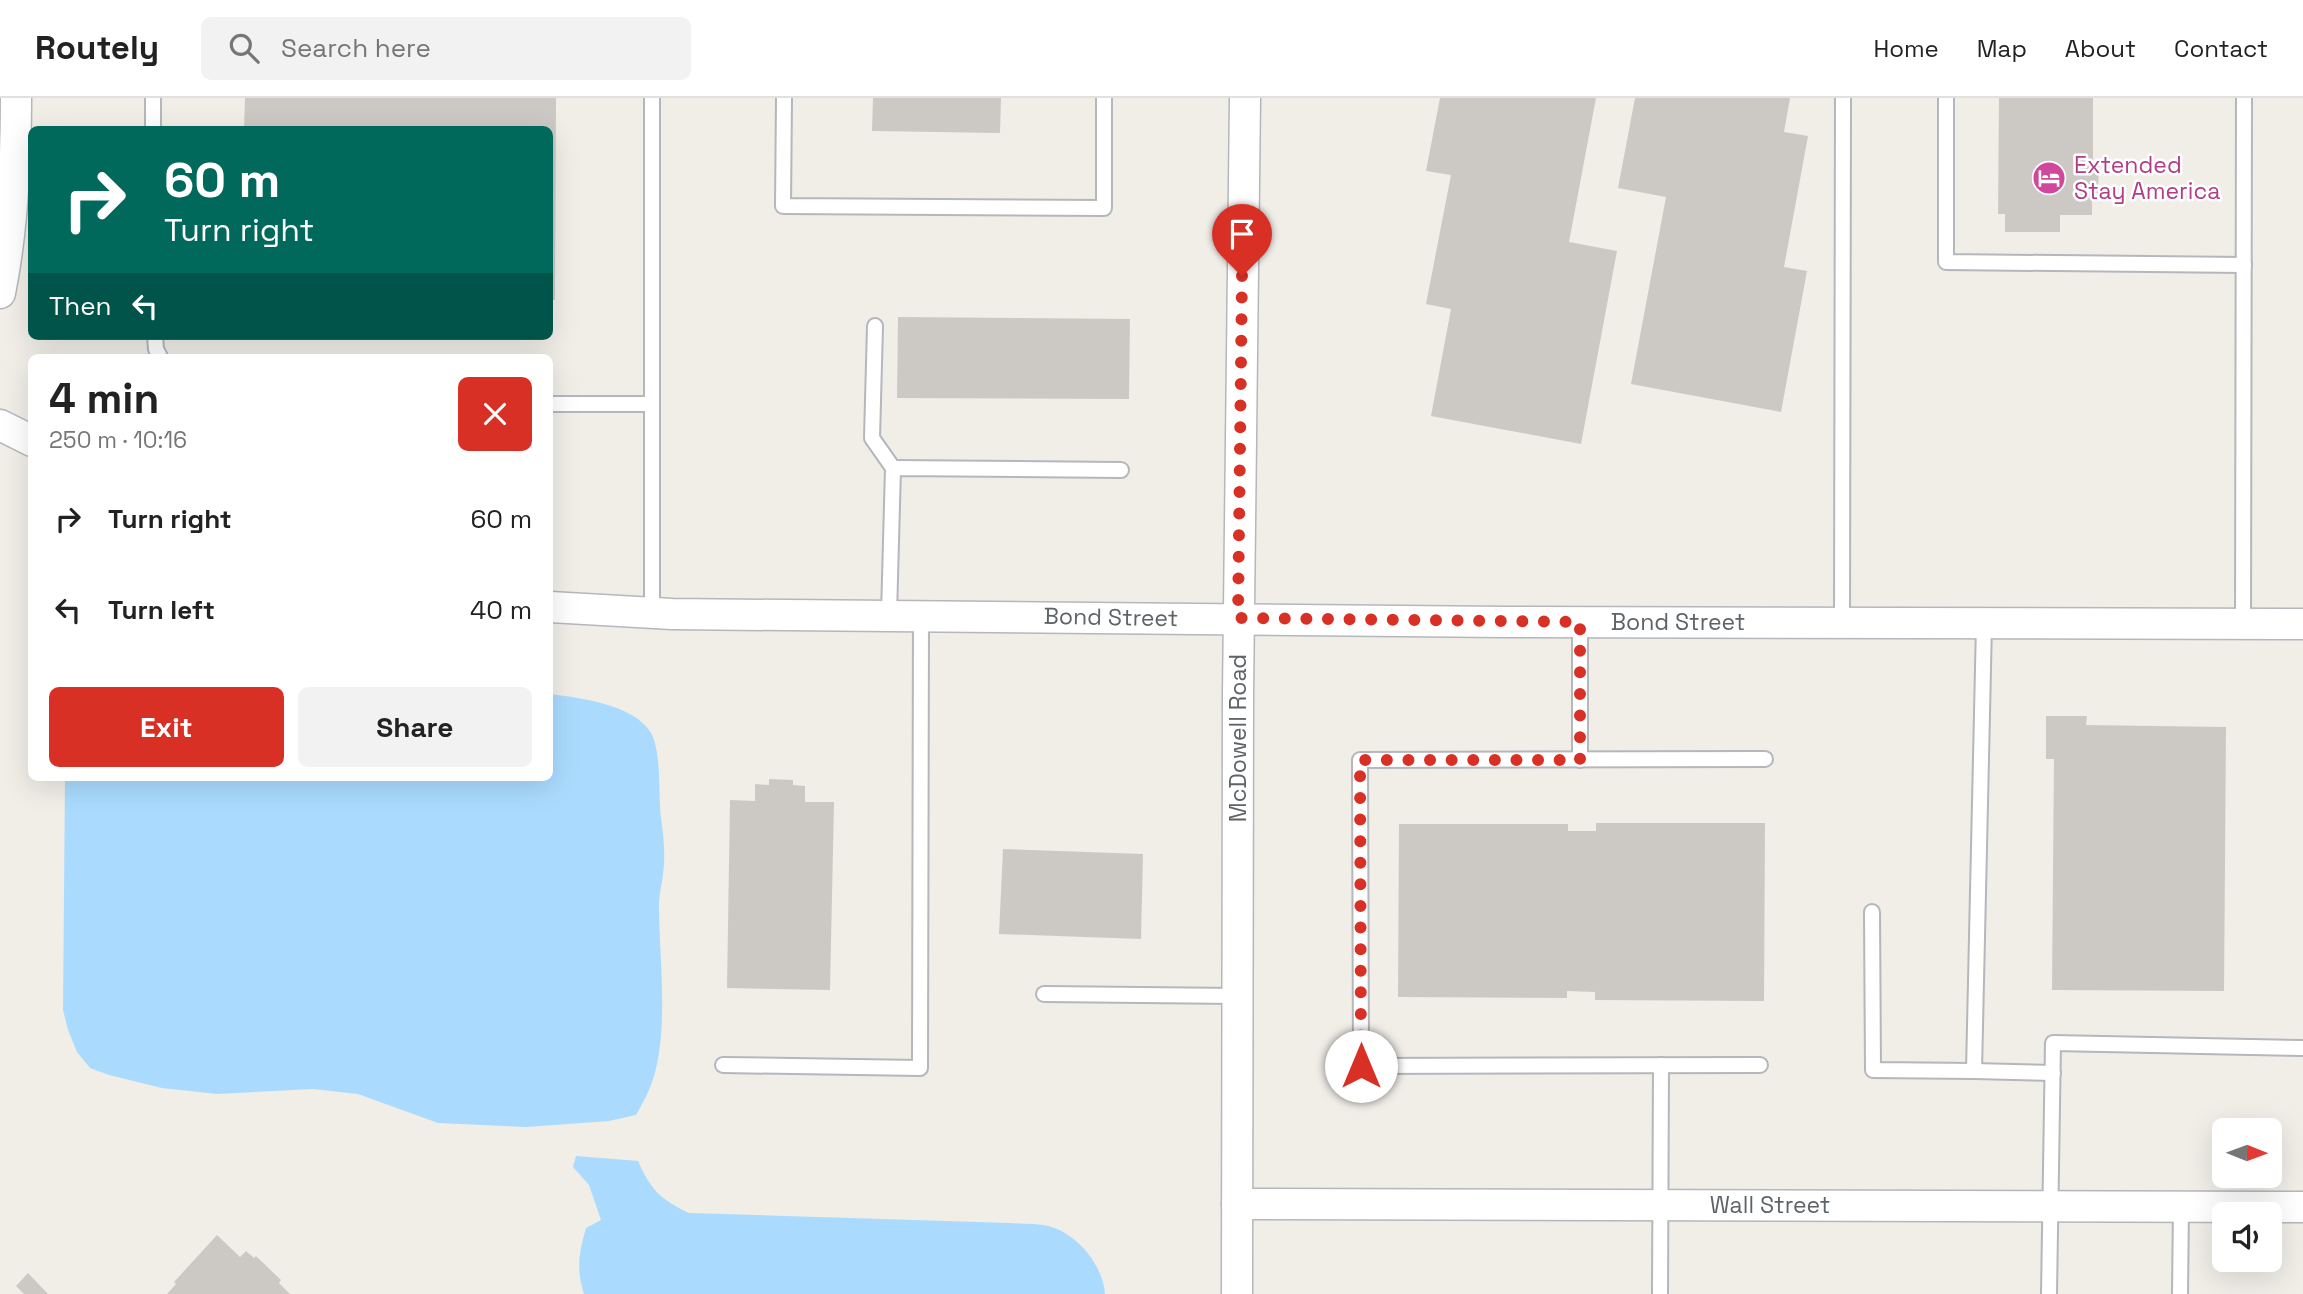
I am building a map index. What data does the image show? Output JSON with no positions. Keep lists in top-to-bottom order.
{
  "streets": {
    "street": ["Bond Street", "McDowell Road", "Wall Street"]
  },
  "crossings": [
    ["Bond Street", "McDowell Road"],
    ["McDowell Road", "Wall Street"]
  ],
  "places": {
    "hotel": ["Extended Stay America"]
  },
  "north": "right",
  "page": {
    "header": "Routely",
    "search": "Search here",
    "nav": [
      "Home",
      "Map",
      "About",
      "Contact"
    ],
    "turn": ["60 m", "Turn right"],
    "then": "Then",
    "heading": ["4 min", "250 m · 10:16"],
    "list": [
      {
        "name": "Turn right",
        "value": "60 m"
      },
      {
        "name": "Turn left",
        "value": "40 m"
      }
    ],
    "buttons": ["Exit", "Share"]
  }
}
